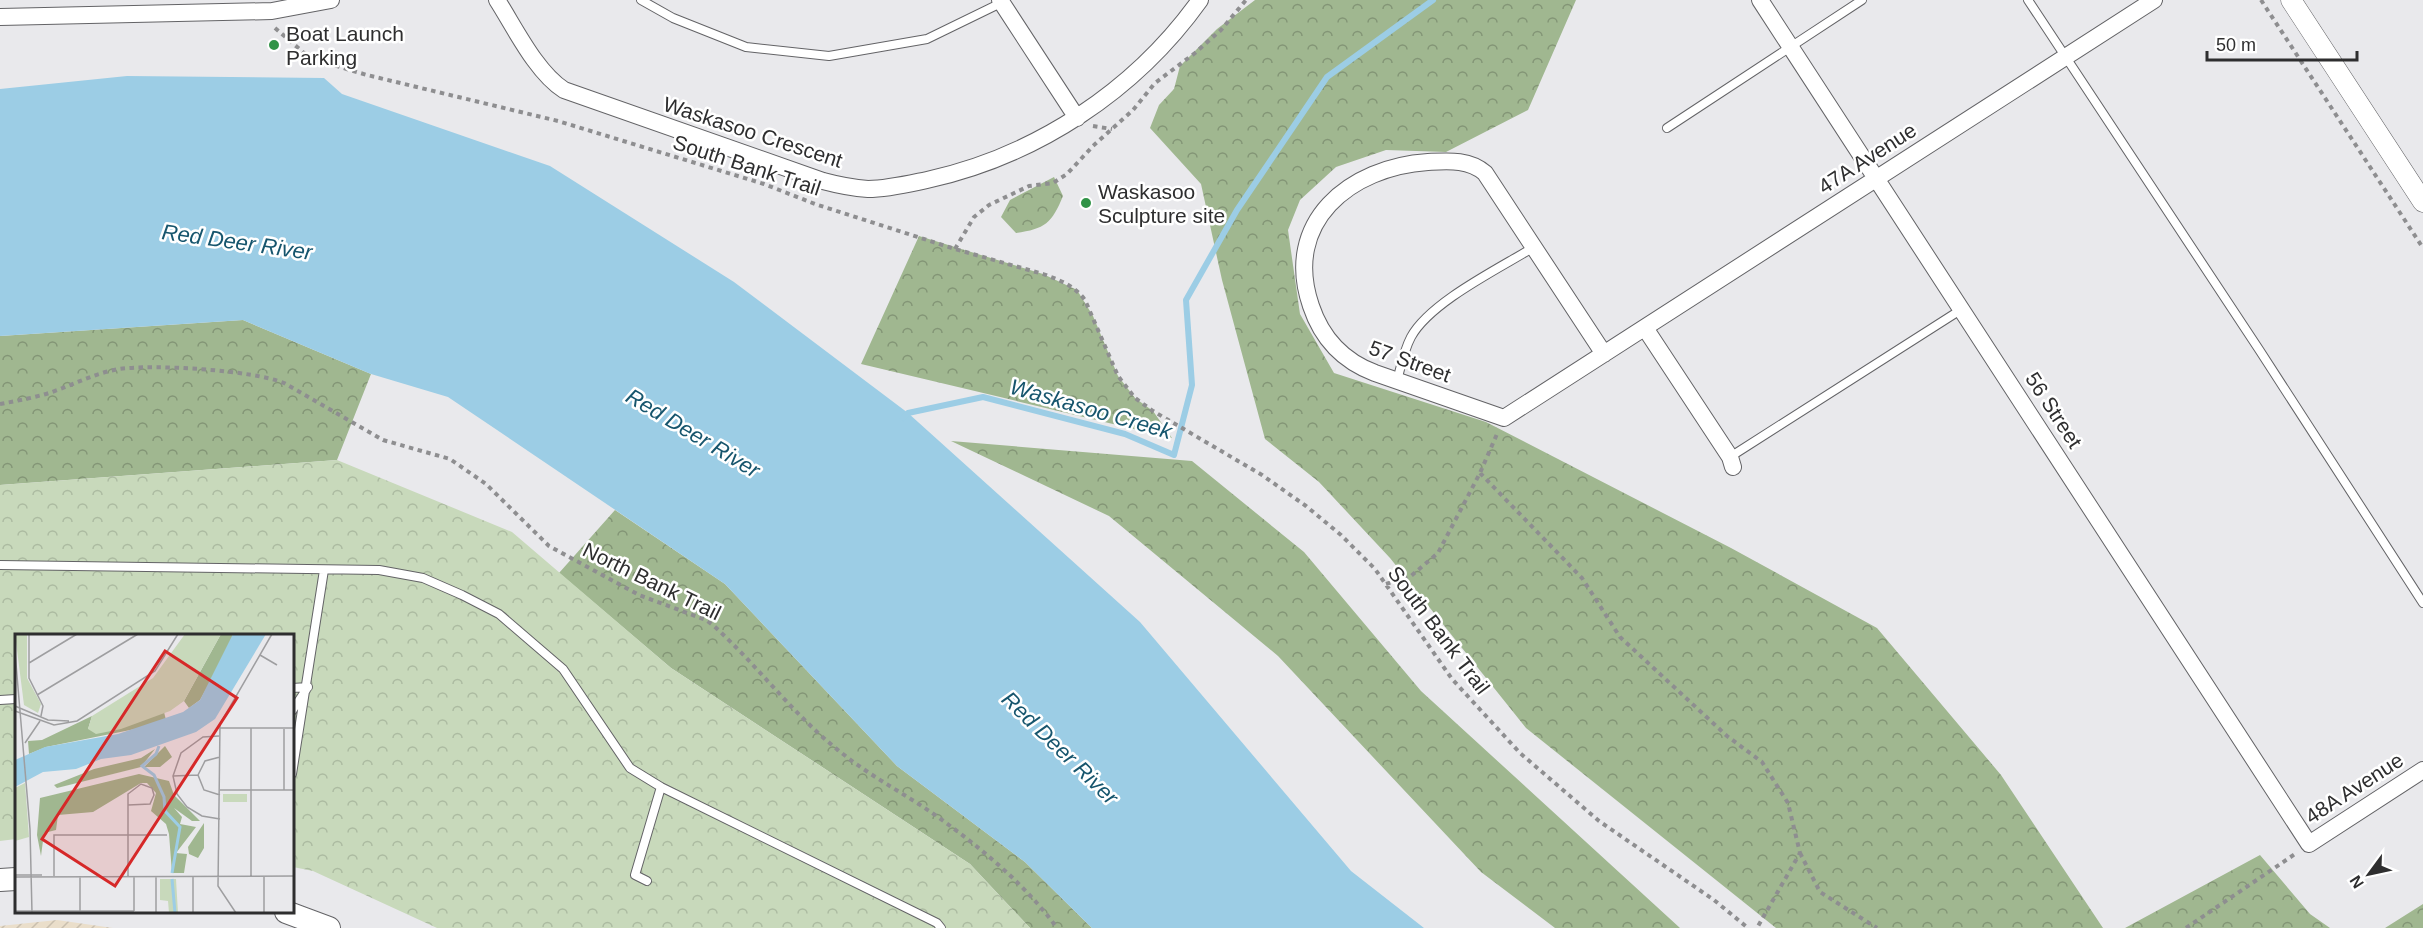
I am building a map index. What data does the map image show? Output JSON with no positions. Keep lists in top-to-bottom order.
{
  "streets": {
    "street": [
      "Waskasoo Crescent",
      "47A Avenue",
      "57 Street",
      "56 Street",
      "48A Avenue"
    ],
    "path": ["South Bank Trail", "North Bank Trail"]
  },
  "crossings": [
    ["47A Avenue", "57 Street"],
    ["47A Avenue", "56 Street"],
    ["56 Street", "48A Avenue"]
  ],
  "water": ["Red Deer River", "Waskasoo Creek"],
  "places": ["Boat Launch Parking", "Waskasoo Sculpture site"],
  "scale_bar": "50 m",
  "north": "bottom left"
}
